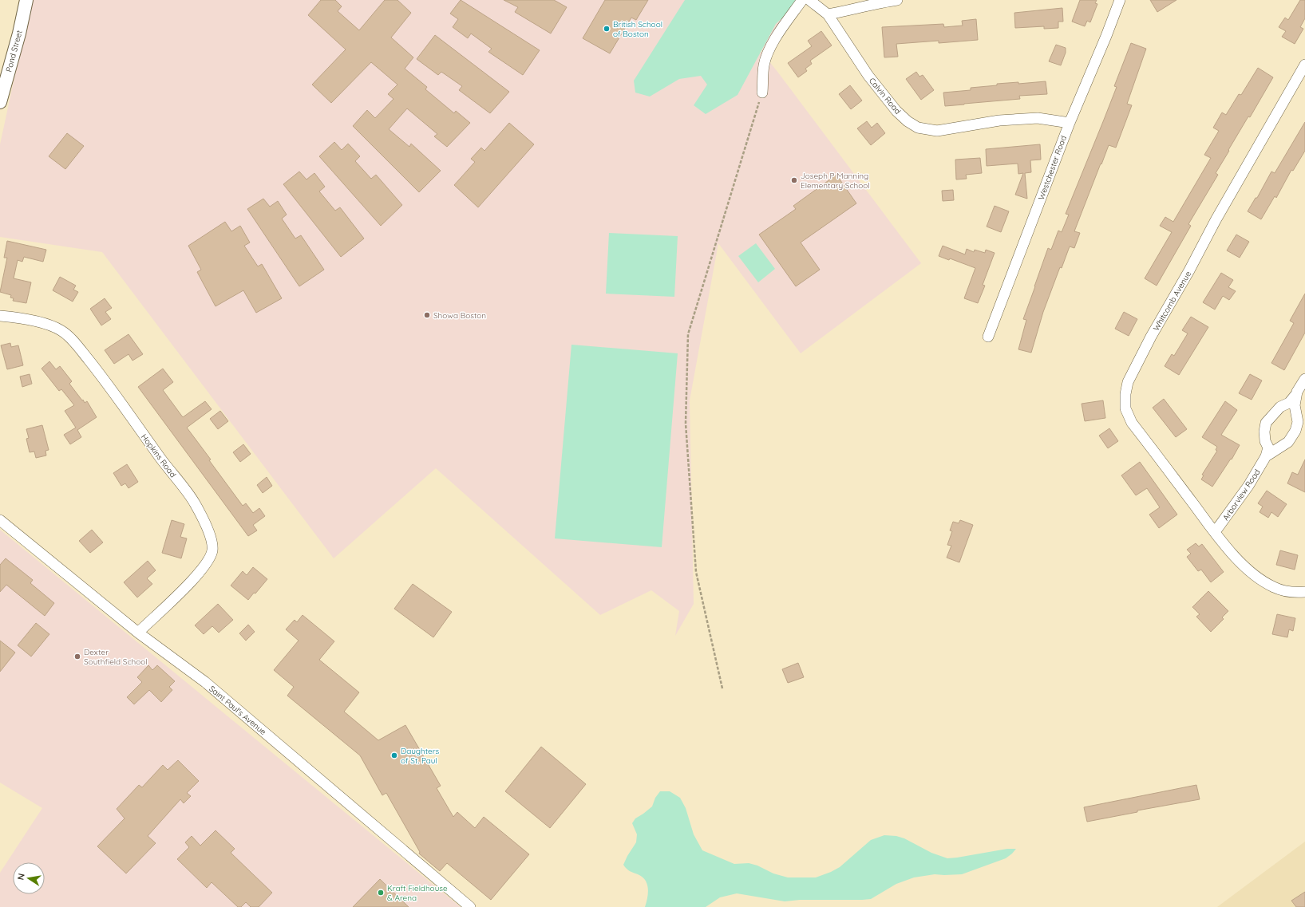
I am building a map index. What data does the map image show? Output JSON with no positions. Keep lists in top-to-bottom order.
{
  "streets": {
    "street": [
      "Pond Street",
      "Calvin Road",
      "Westchester Road",
      "Whitcomb Avenue",
      "Hopkins Road",
      "Arborview Road",
      "Saint Paul's Avenue"
    ]
  },
  "crossings": [
    ["Calvin Road", "Westchester Road"],
    ["Whitcomb Avenue", "Arborview Road"],
    ["Hopkins Road", "Saint Paul's Avenue"]
  ],
  "places": [
    "British School of Boston",
    "Joseph P Manning Elementary School",
    "Showa Boston",
    "Dexter Southfield School",
    "Daughters of St. Paul",
    "Kraft Fieldhouse & Arena"
  ],
  "north": "left"
}
